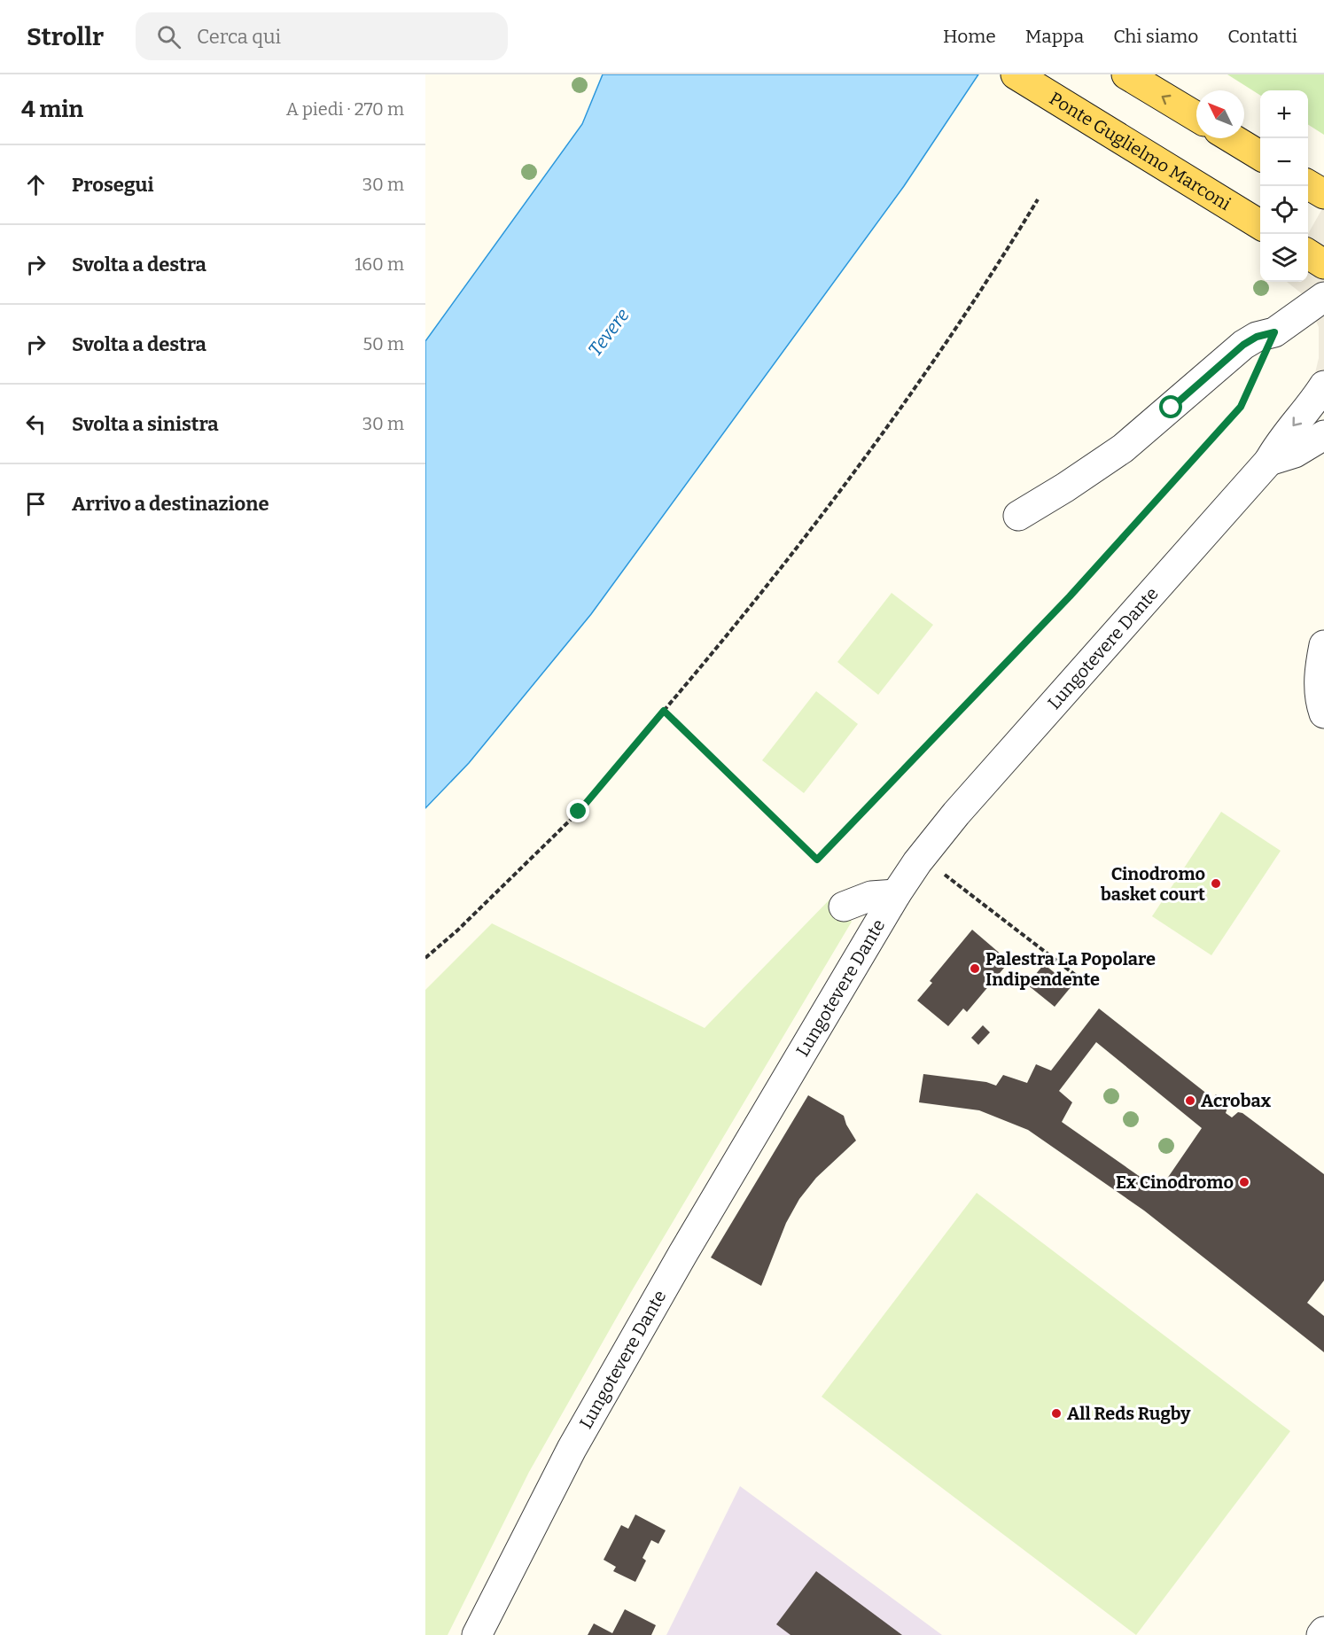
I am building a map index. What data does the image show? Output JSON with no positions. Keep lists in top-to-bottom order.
{
  "streets": {
    "main road": ["Ponte Guglielmo Marconi"],
    "street": ["Lungotevere Dante"]
  },
  "water": ["Tevere"],
  "places": [
    "Cinodromo basket court",
    "Palestra La Popolare Indipendente",
    "Acrobax",
    "Ex Cinodromo",
    "All Reds Rugby"
  ],
  "north": "top left",
  "page": {
    "header": "Strollr",
    "search": "Cerca qui",
    "nav": [
      "Home",
      "Mappa",
      "Chi siamo",
      "Contatti"
    ],
    "heading": ["4 min", "A piedi · 270 m"],
    "map_buttons": ["+", "−"],
    "list": [
      ["Prosegui", "30 m"],
      ["Svolta a destra", "160 m"],
      ["Svolta a destra", "50 m"],
      ["Svolta a sinistra", "30 m"],
      "Arrivo a destinazione"
    ]
  }
}
